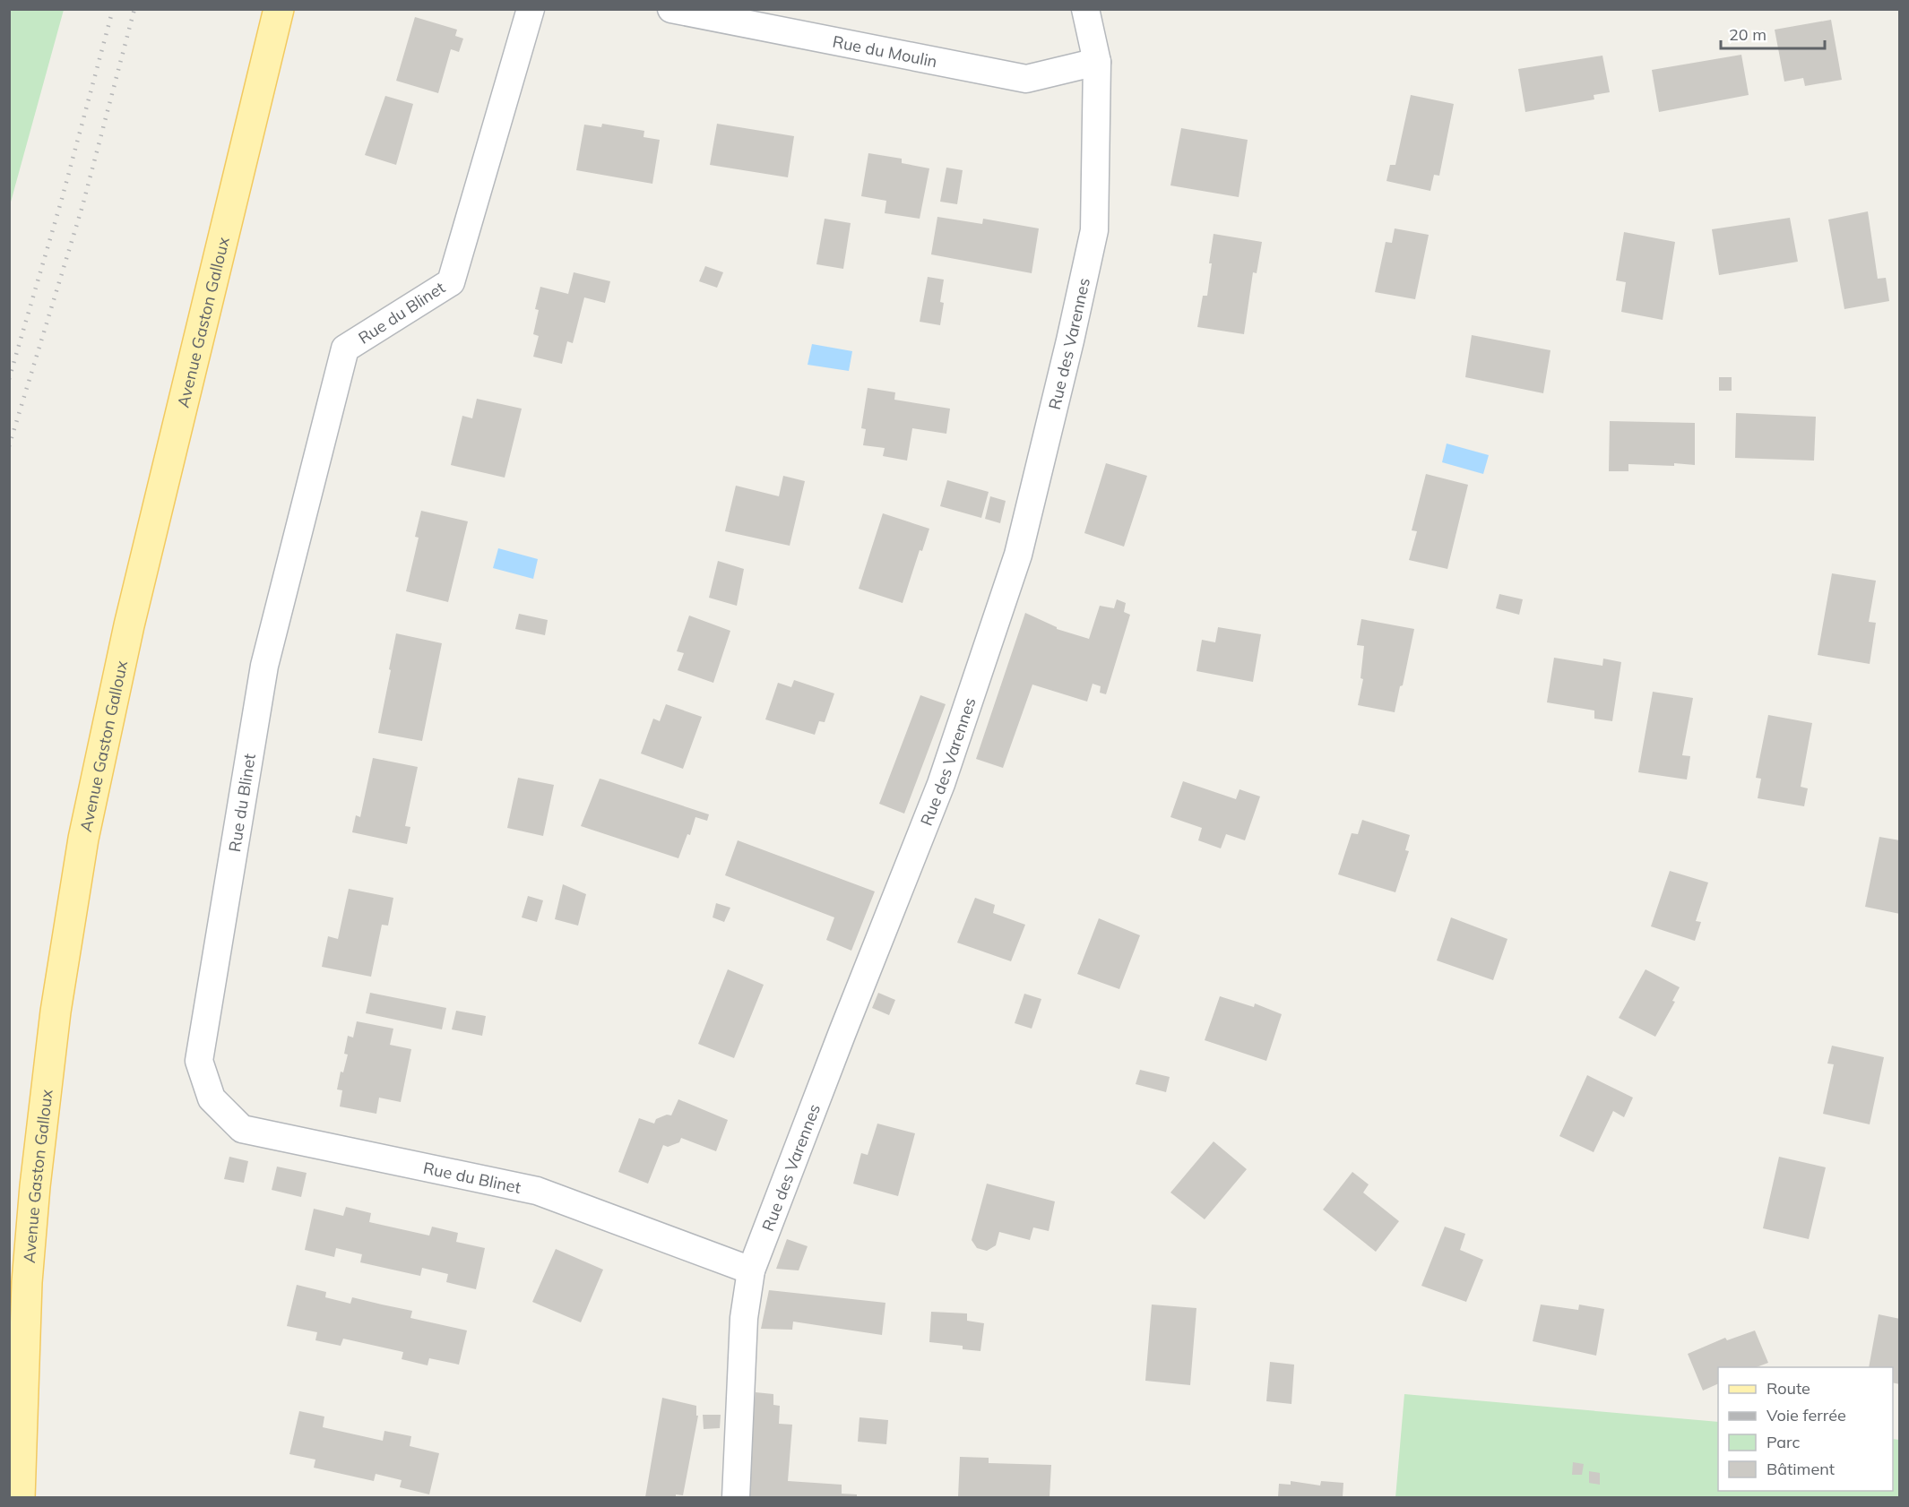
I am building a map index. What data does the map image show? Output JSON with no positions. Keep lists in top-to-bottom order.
{
  "streets": {
    "main road": ["Avenue Gaston Galloux"],
    "street": ["Rue du Moulin", "Rue du Blinet", "Rue des Varennes"]
  },
  "crossings": [
    ["Rue du Moulin", "Rue des Varennes"],
    ["Rue du Blinet", "Rue des Varennes"]
  ],
  "legend": [
    "Route",
    "Voie ferrée",
    "Parc",
    "Bâtiment"
  ],
  "scale_bar": "20 m"
}
